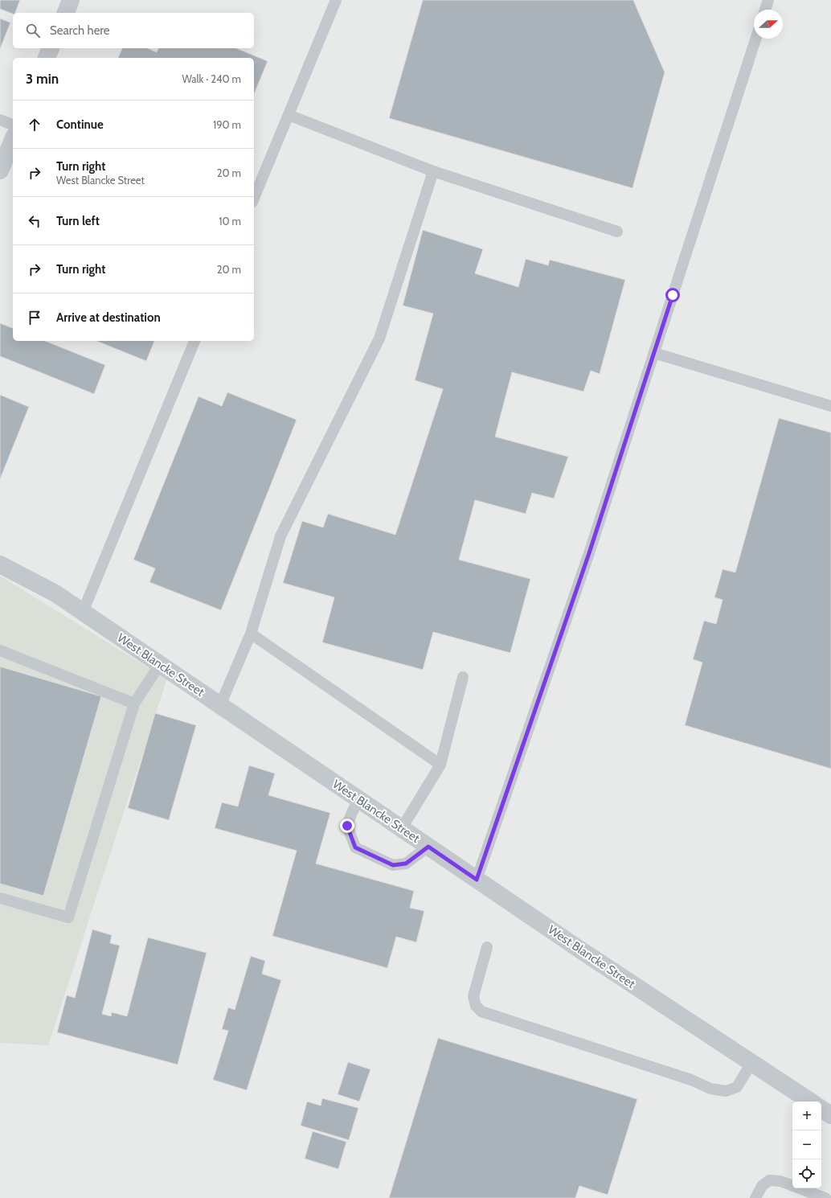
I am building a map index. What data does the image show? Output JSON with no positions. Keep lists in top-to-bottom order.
{
  "streets": {
    "street": ["West Blancke Street"]
  },
  "north": "right",
  "page": {
    "search": "Search here",
    "heading": ["3 min", "Walk · 240 m"],
    "list": [
      ["Continue", "190 m"],
      ["Turn right", "West Blancke Street", "20 m"],
      ["Turn left", "10 m"],
      ["Turn right", "20 m"],
      "Arrive at destination"
    ],
    "map_buttons": ["+", "−"]
  }
}
